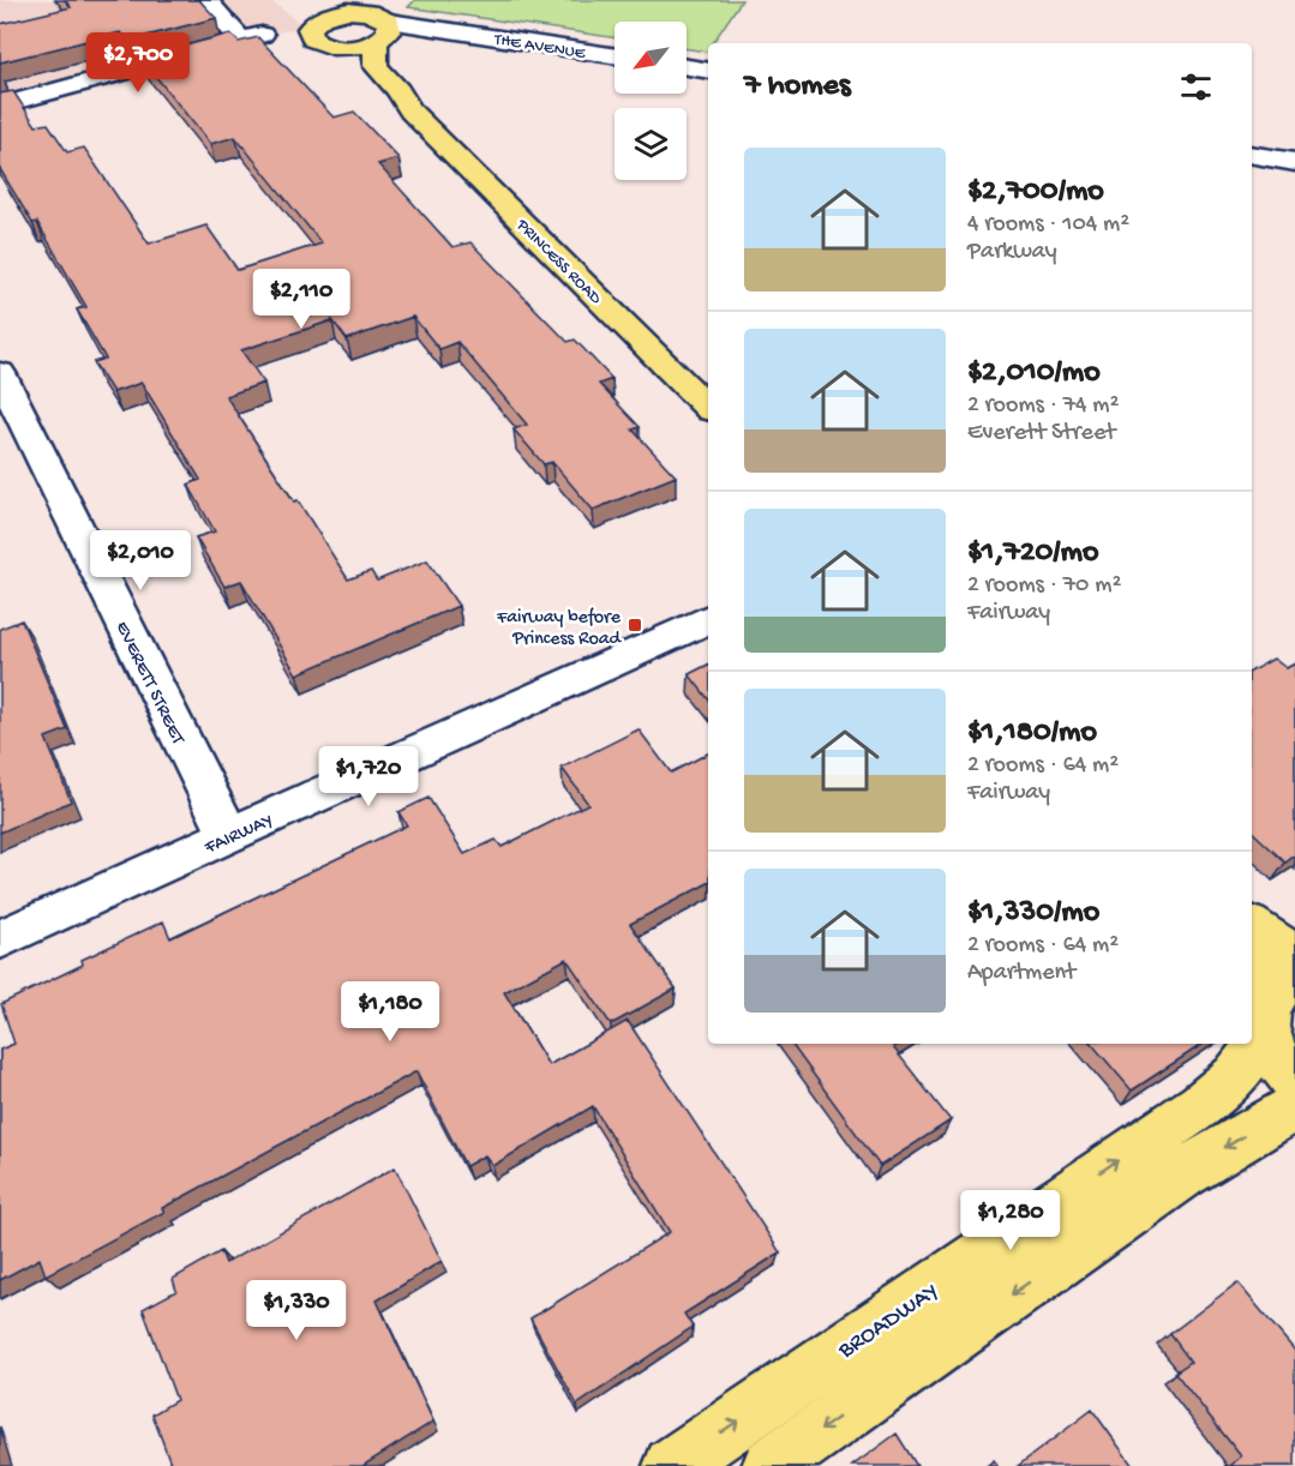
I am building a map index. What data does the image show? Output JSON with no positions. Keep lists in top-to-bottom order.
{
  "streets": {
    "main road": ["PRINCESS ROAD", "BROADWAY"],
    "street": ["THE AVENUE", "EVERETT STREET", "FAIRWAY"]
  },
  "crossings": [
    ["THE AVENUE", "PRINCESS ROAD"],
    ["EVERETT STREET", "FAIRWAY"]
  ],
  "places": {
    "transit": ["Fairway before Princess Road"]
  },
  "north": "bottom left",
  "page": {
    "price": [
      "$2,700",
      "$2,110",
      "$2,010",
      "$1,720",
      "$1,180",
      "$1,280",
      "$1,330"
    ],
    "heading": "7 homes",
    "list": [
      {
        "name": "$2,700/mo",
        "note": "4 rooms · 104 m² · Parkway"
      },
      {
        "name": "$2,010/mo",
        "note": "2 rooms · 74 m² · Everett Street"
      },
      {
        "name": "$1,720/mo",
        "note": "2 rooms · 70 m² · Fairway"
      },
      {
        "name": "$1,180/mo",
        "note": "2 rooms · 64 m² · Fairway"
      },
      {
        "name": "$1,330/mo",
        "note": "2 rooms · 64 m² · Apartment"
      }
    ]
  }
}
